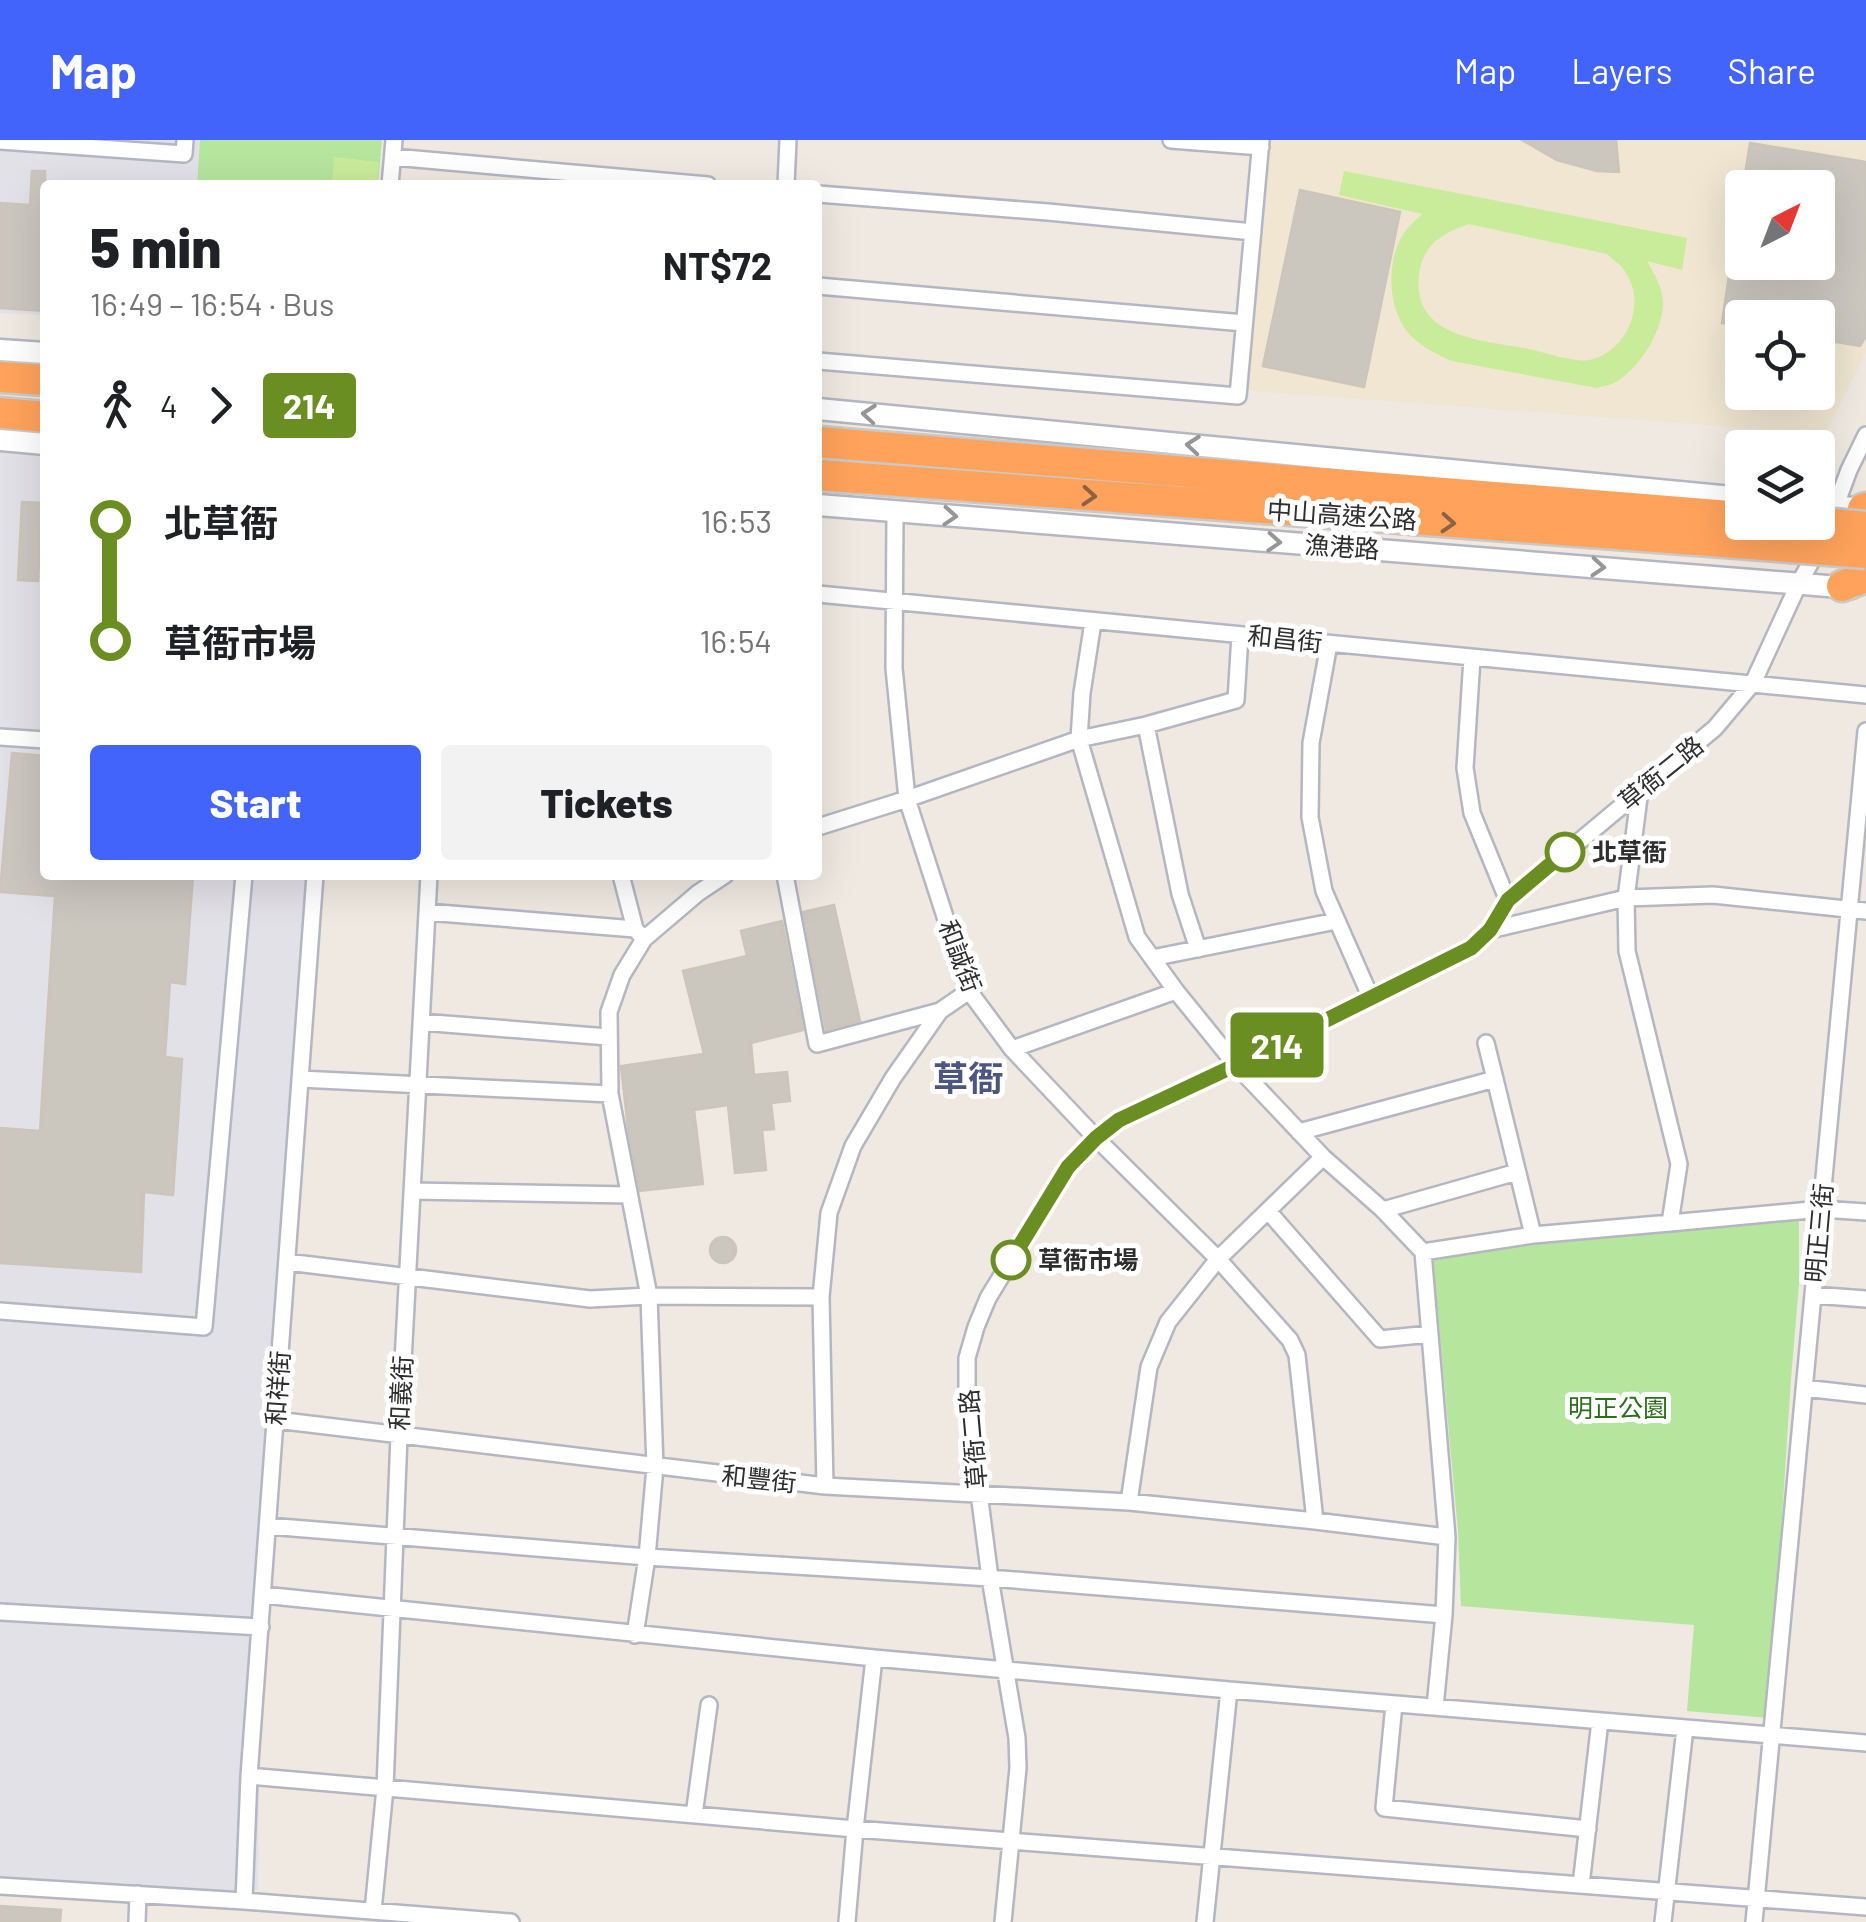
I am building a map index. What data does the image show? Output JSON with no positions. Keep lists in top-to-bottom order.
{
  "streets": {
    "highway": ["中山高速公路"],
    "street": [
      "漁港路",
      "和昌街",
      "草衙二路",
      "和誠街",
      "明正三街",
      "和祥街",
      "和義街",
      "和豐街"
    ]
  },
  "crossings": [
    ["漁港路", "草衙二路"],
    ["漁港路", "和誠街"],
    ["和昌街", "草衙二路"],
    ["和昌街", "和誠街"],
    ["草衙二路", "和誠街"],
    ["和誠街", "和豐街"],
    ["和祥街", "和豐街"],
    ["和義街", "和豐街"]
  ],
  "districts": ["草衙"],
  "parks": ["明正公園"],
  "places": ["北草衙", "草衙市場"],
  "lines": ["bus line 214"],
  "north": "top right",
  "page": {
    "header": "Map",
    "nav": ["Map", "Layers", "Share"],
    "on_map": "214",
    "heading": ["5 min", "16:49 – 16:54 · Bus", "NT$72"],
    "legs": ["4", "214"],
    "list": [
      {
        "name": "北草衙",
        "value": "16:53"
      },
      {
        "name": "草衙市場",
        "value": "16:54"
      }
    ],
    "buttons": ["Start", "Tickets"]
  }
}
